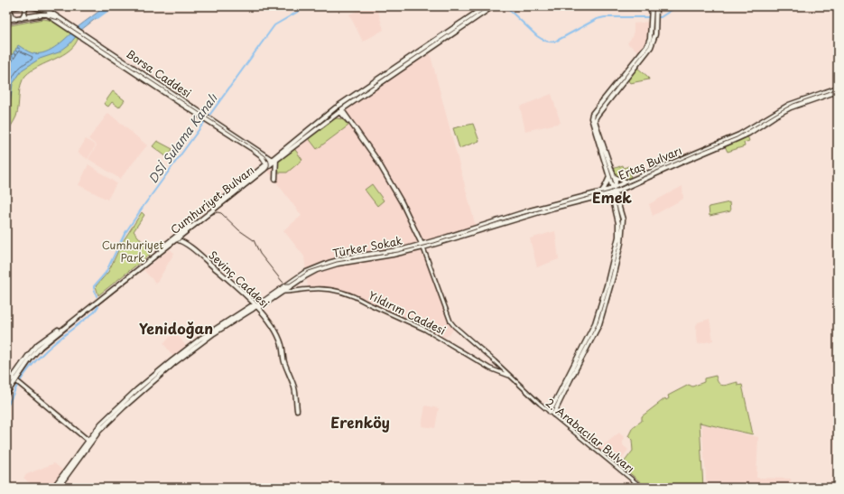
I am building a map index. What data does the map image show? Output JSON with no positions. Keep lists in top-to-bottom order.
{
  "streets": {
    "main road": [
      "Borsa Caddesi",
      "Ertaş Bulvarı",
      "Cumhuriyet Bulvarı",
      "Türker Sokak",
      "Sevinç Caddesi"
    ],
    "street": ["Yıldırım Caddesi", "2. Arabacılar Bulvarı"]
  },
  "crossings": [
    ["Borsa Caddesi", "Cumhuriyet Bulvarı"],
    ["Ertaş Bulvarı", "Türker Sokak"],
    ["Ertaş Bulvarı", "2. Arabacılar Bulvarı"],
    ["Cumhuriyet Bulvarı", "Sevinç Caddesi"],
    ["Türker Sokak", "Yıldırım Caddesi"],
    ["Türker Sokak", "2. Arabacılar Bulvarı"],
    ["Yıldırım Caddesi", "2. Arabacılar Bulvarı"]
  ],
  "districts": ["Emek", "Yenidoğan", "Erenköy"],
  "water": ["DSİ Sulama Kanalı"],
  "parks": ["Cumhuriyet Park"]
}
